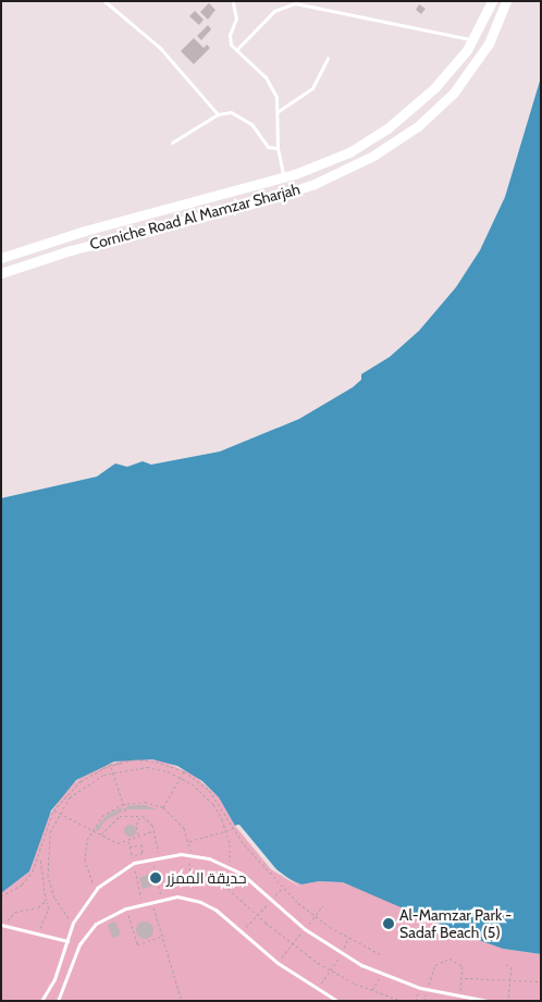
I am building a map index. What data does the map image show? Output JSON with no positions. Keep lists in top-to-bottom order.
{
  "streets": {
    "street": ["Corniche Road Al Mamzar Sharjah"]
  },
  "places": ["حديقة الممزر", "Al-Mamzar Park - Sadaf Beach (5)"]
}
